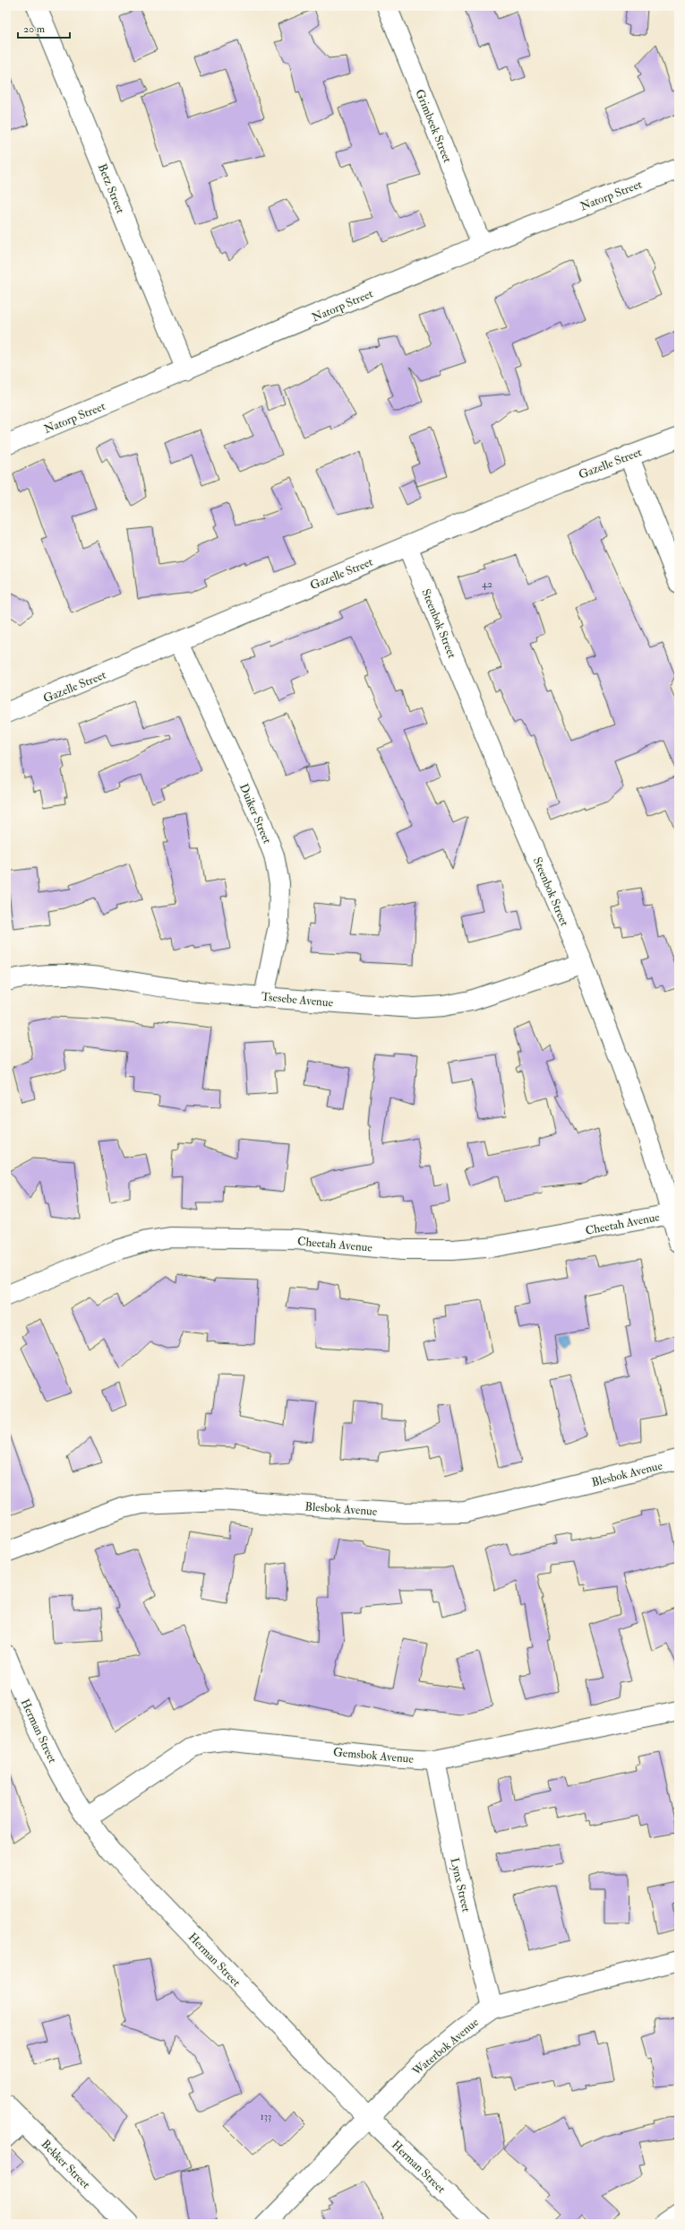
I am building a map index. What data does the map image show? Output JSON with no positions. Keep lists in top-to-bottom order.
{
  "streets": {
    "street": [
      "Grimbeek Street",
      "Betz Street",
      "Natorp Street",
      "Gazelle Street",
      "Steenbok Street",
      "Duiker Street",
      "Tsesebe Avenue",
      "Cheetah Avenue",
      "Blesbok Avenue",
      "Herman Street",
      "Gemsbok Avenue",
      "Lynx Street",
      "Waterbok Avenue",
      "Bekker Street"
    ]
  },
  "crossings": [
    ["Grimbeek Street", "Natorp Street"],
    ["Betz Street", "Natorp Street"],
    ["Gazelle Street", "Steenbok Street"],
    ["Gazelle Street", "Duiker Street"],
    ["Steenbok Street", "Tsesebe Avenue"],
    ["Steenbok Street", "Cheetah Avenue"],
    ["Duiker Street", "Tsesebe Avenue"],
    ["Herman Street", "Gemsbok Avenue"],
    ["Herman Street", "Waterbok Avenue"],
    ["Gemsbok Avenue", "Lynx Street"],
    ["Lynx Street", "Waterbok Avenue"]
  ],
  "house_numbers": ["42", "133"],
  "scale_bar": "20 m"
}
